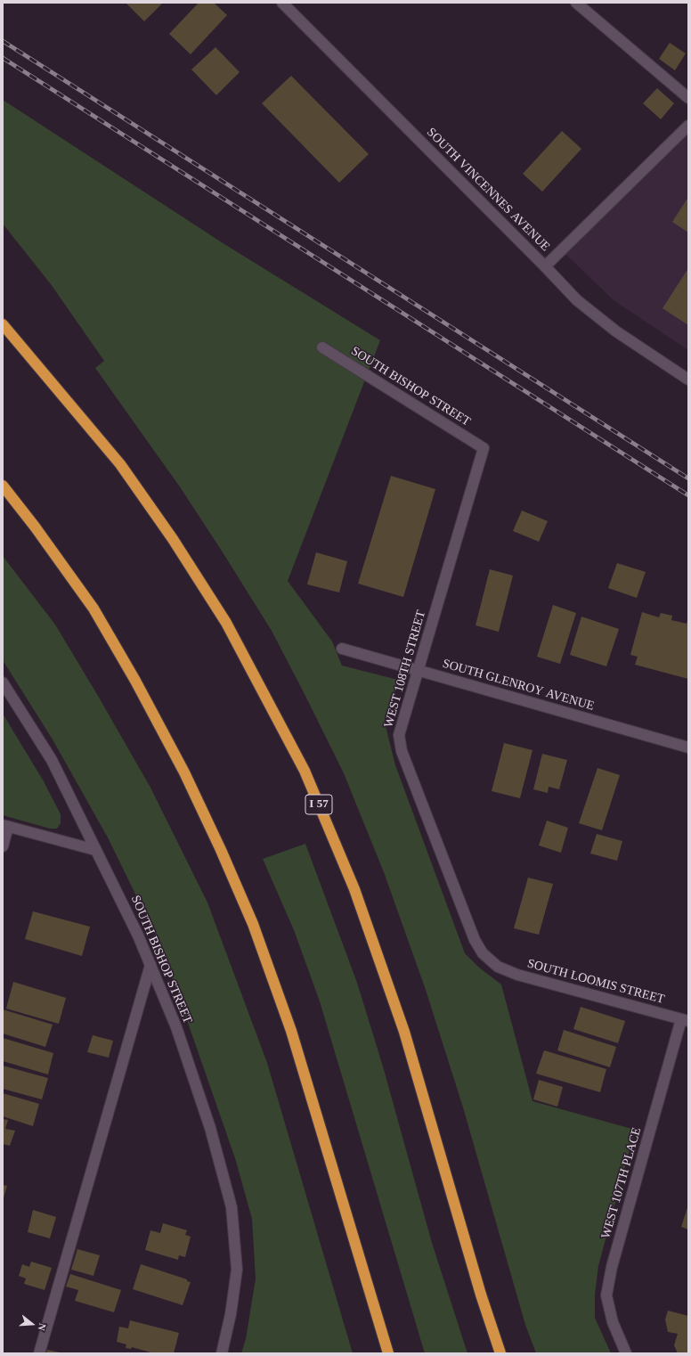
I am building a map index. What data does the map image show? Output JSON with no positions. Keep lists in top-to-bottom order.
{
  "streets": {
    "highway": ["I 57"],
    "street": [
      "SOUTH VINCENNES AVENUE",
      "SOUTH BISHOP STREET",
      "WEST 108TH STREET",
      "SOUTH GLENROY AVENUE",
      "SOUTH LOOMIS STREET",
      "WEST 107TH PLACE"
    ]
  },
  "crossings": [
    ["SOUTH BISHOP STREET", "WEST 108TH STREET"],
    ["WEST 108TH STREET", "SOUTH GLENROY AVENUE"],
    ["WEST 108TH STREET", "SOUTH LOOMIS STREET"],
    ["SOUTH LOOMIS STREET", "WEST 107TH PLACE"]
  ],
  "north": "right"
}
